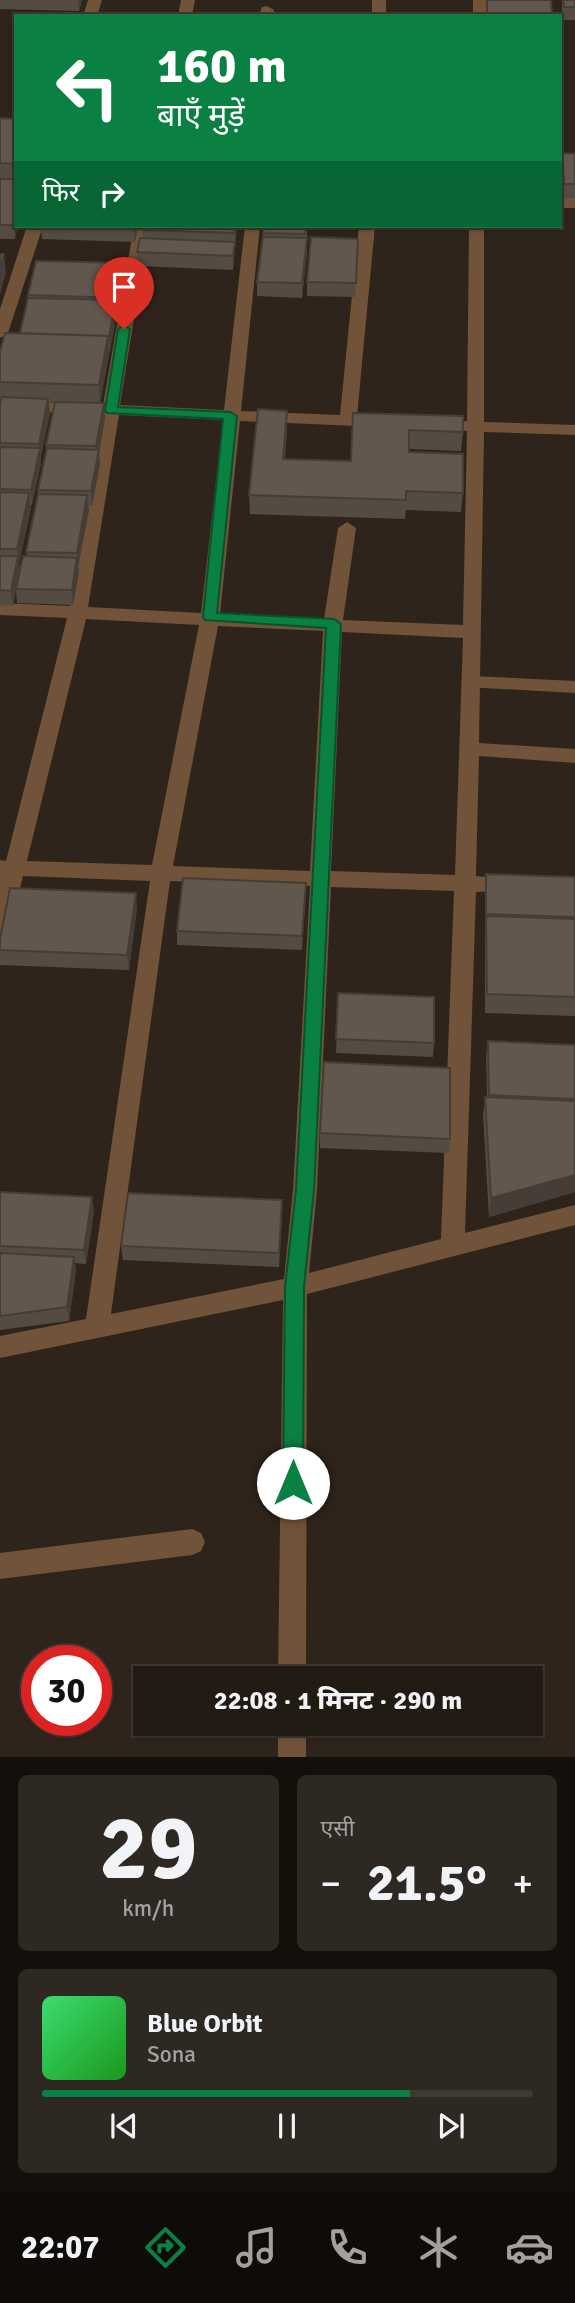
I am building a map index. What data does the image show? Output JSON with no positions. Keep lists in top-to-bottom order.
{
  "page": {
    "turn": ["160 m", "बाएँ मुड़ें"],
    "then": "फिर",
    "limit": "30",
    "trip": "22:08 · 1 मिनट · 290 m",
    "tile": [
      ["29", "km/h"],
      "एसी"
    ],
    "heat": ["−", "21.5°", "+"],
    "song": ["Blue Orbit", "Sona"],
    "tabs": "22:07"
  }
}
